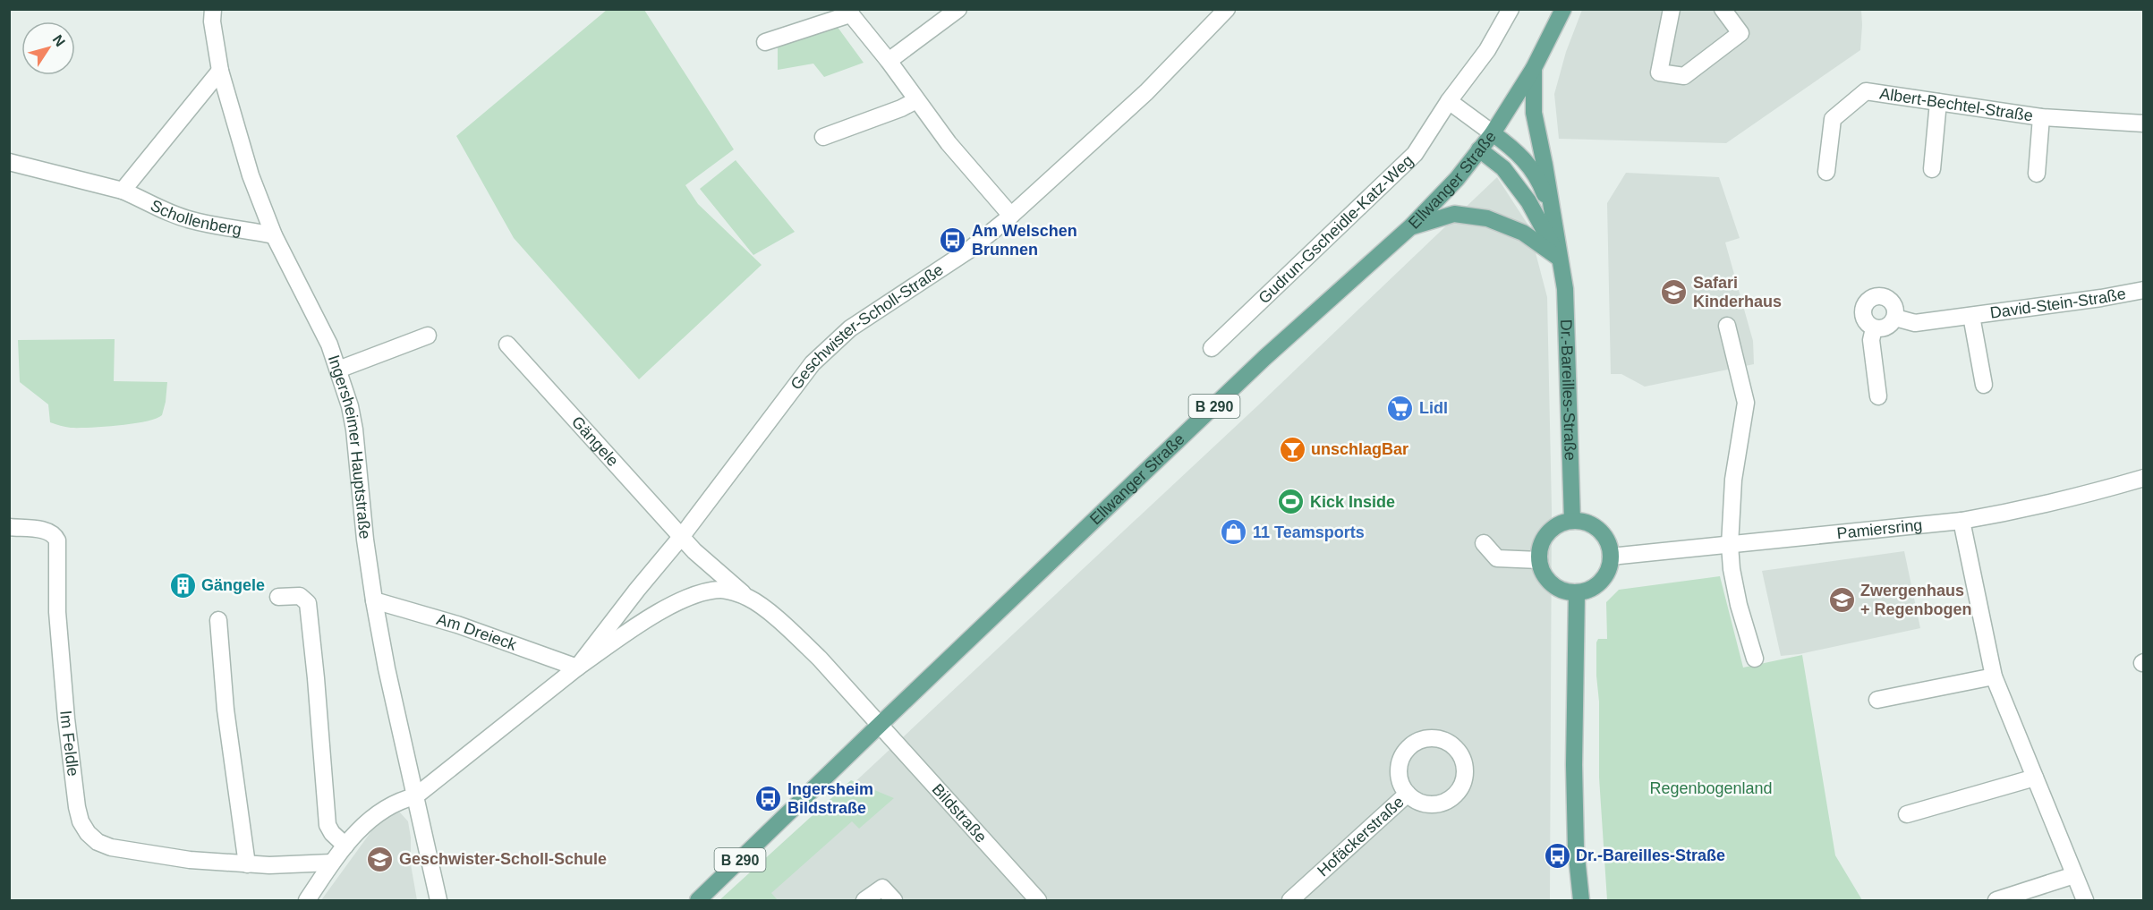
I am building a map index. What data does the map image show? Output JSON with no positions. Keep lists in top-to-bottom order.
{
  "streets": {
    "main road": ["Ellwanger Straße", "Dr.-Bareilles-Straße", "B 290"],
    "street": [
      "Albert-Bechtel-Straße",
      "Schollenberg",
      "Gudrun-Gscheidle-Katz-Weg",
      "David-Stein-Straße",
      "Geschwister-Scholl-Straße",
      "Gängele",
      "Ingersheimer Hauptstraße",
      "Pamiersring",
      "Am Dreieck",
      "Im Feldle",
      "Bildstraße",
      "Hofäckerstraße"
    ]
  },
  "crossings": [
    ["Ellwanger Straße", "Geschwister-Scholl-Straße"],
    ["Ellwanger Straße", "Dr.-Bareilles-Straße"],
    ["Ellwanger Straße", "Bildstraße"],
    ["Schollenberg", "Ingersheimer Hauptstraße"],
    ["Geschwister-Scholl-Straße", "Gängele"],
    ["Geschwister-Scholl-Straße", "Ingersheimer Hauptstraße"],
    ["Geschwister-Scholl-Straße", "Am Dreieck"],
    ["Geschwister-Scholl-Straße", "Im Feldle"],
    ["Geschwister-Scholl-Straße", "Bildstraße"],
    ["Dr.-Bareilles-Straße", "Pamiersring"],
    ["Ingersheimer Hauptstraße", "Am Dreieck"]
  ],
  "parks": ["Regenbogenland"],
  "places": {
    "bus stop": ["Am Welschen Brunnen", "Ingersheim Bildstraße", "Dr.-Bareilles-Straße"],
    "school or university": ["Safari Kinderhaus", "Zwergenhaus + Regenbogen", "Geschwister-Scholl-Schule"],
    "supermarket": ["Lidl"],
    "bar": ["unschlagBar"],
    "sports": ["Kick Inside"],
    "shop": ["11 Teamsports"],
    "building": ["Gängele"]
  },
  "north": "top right"
}
